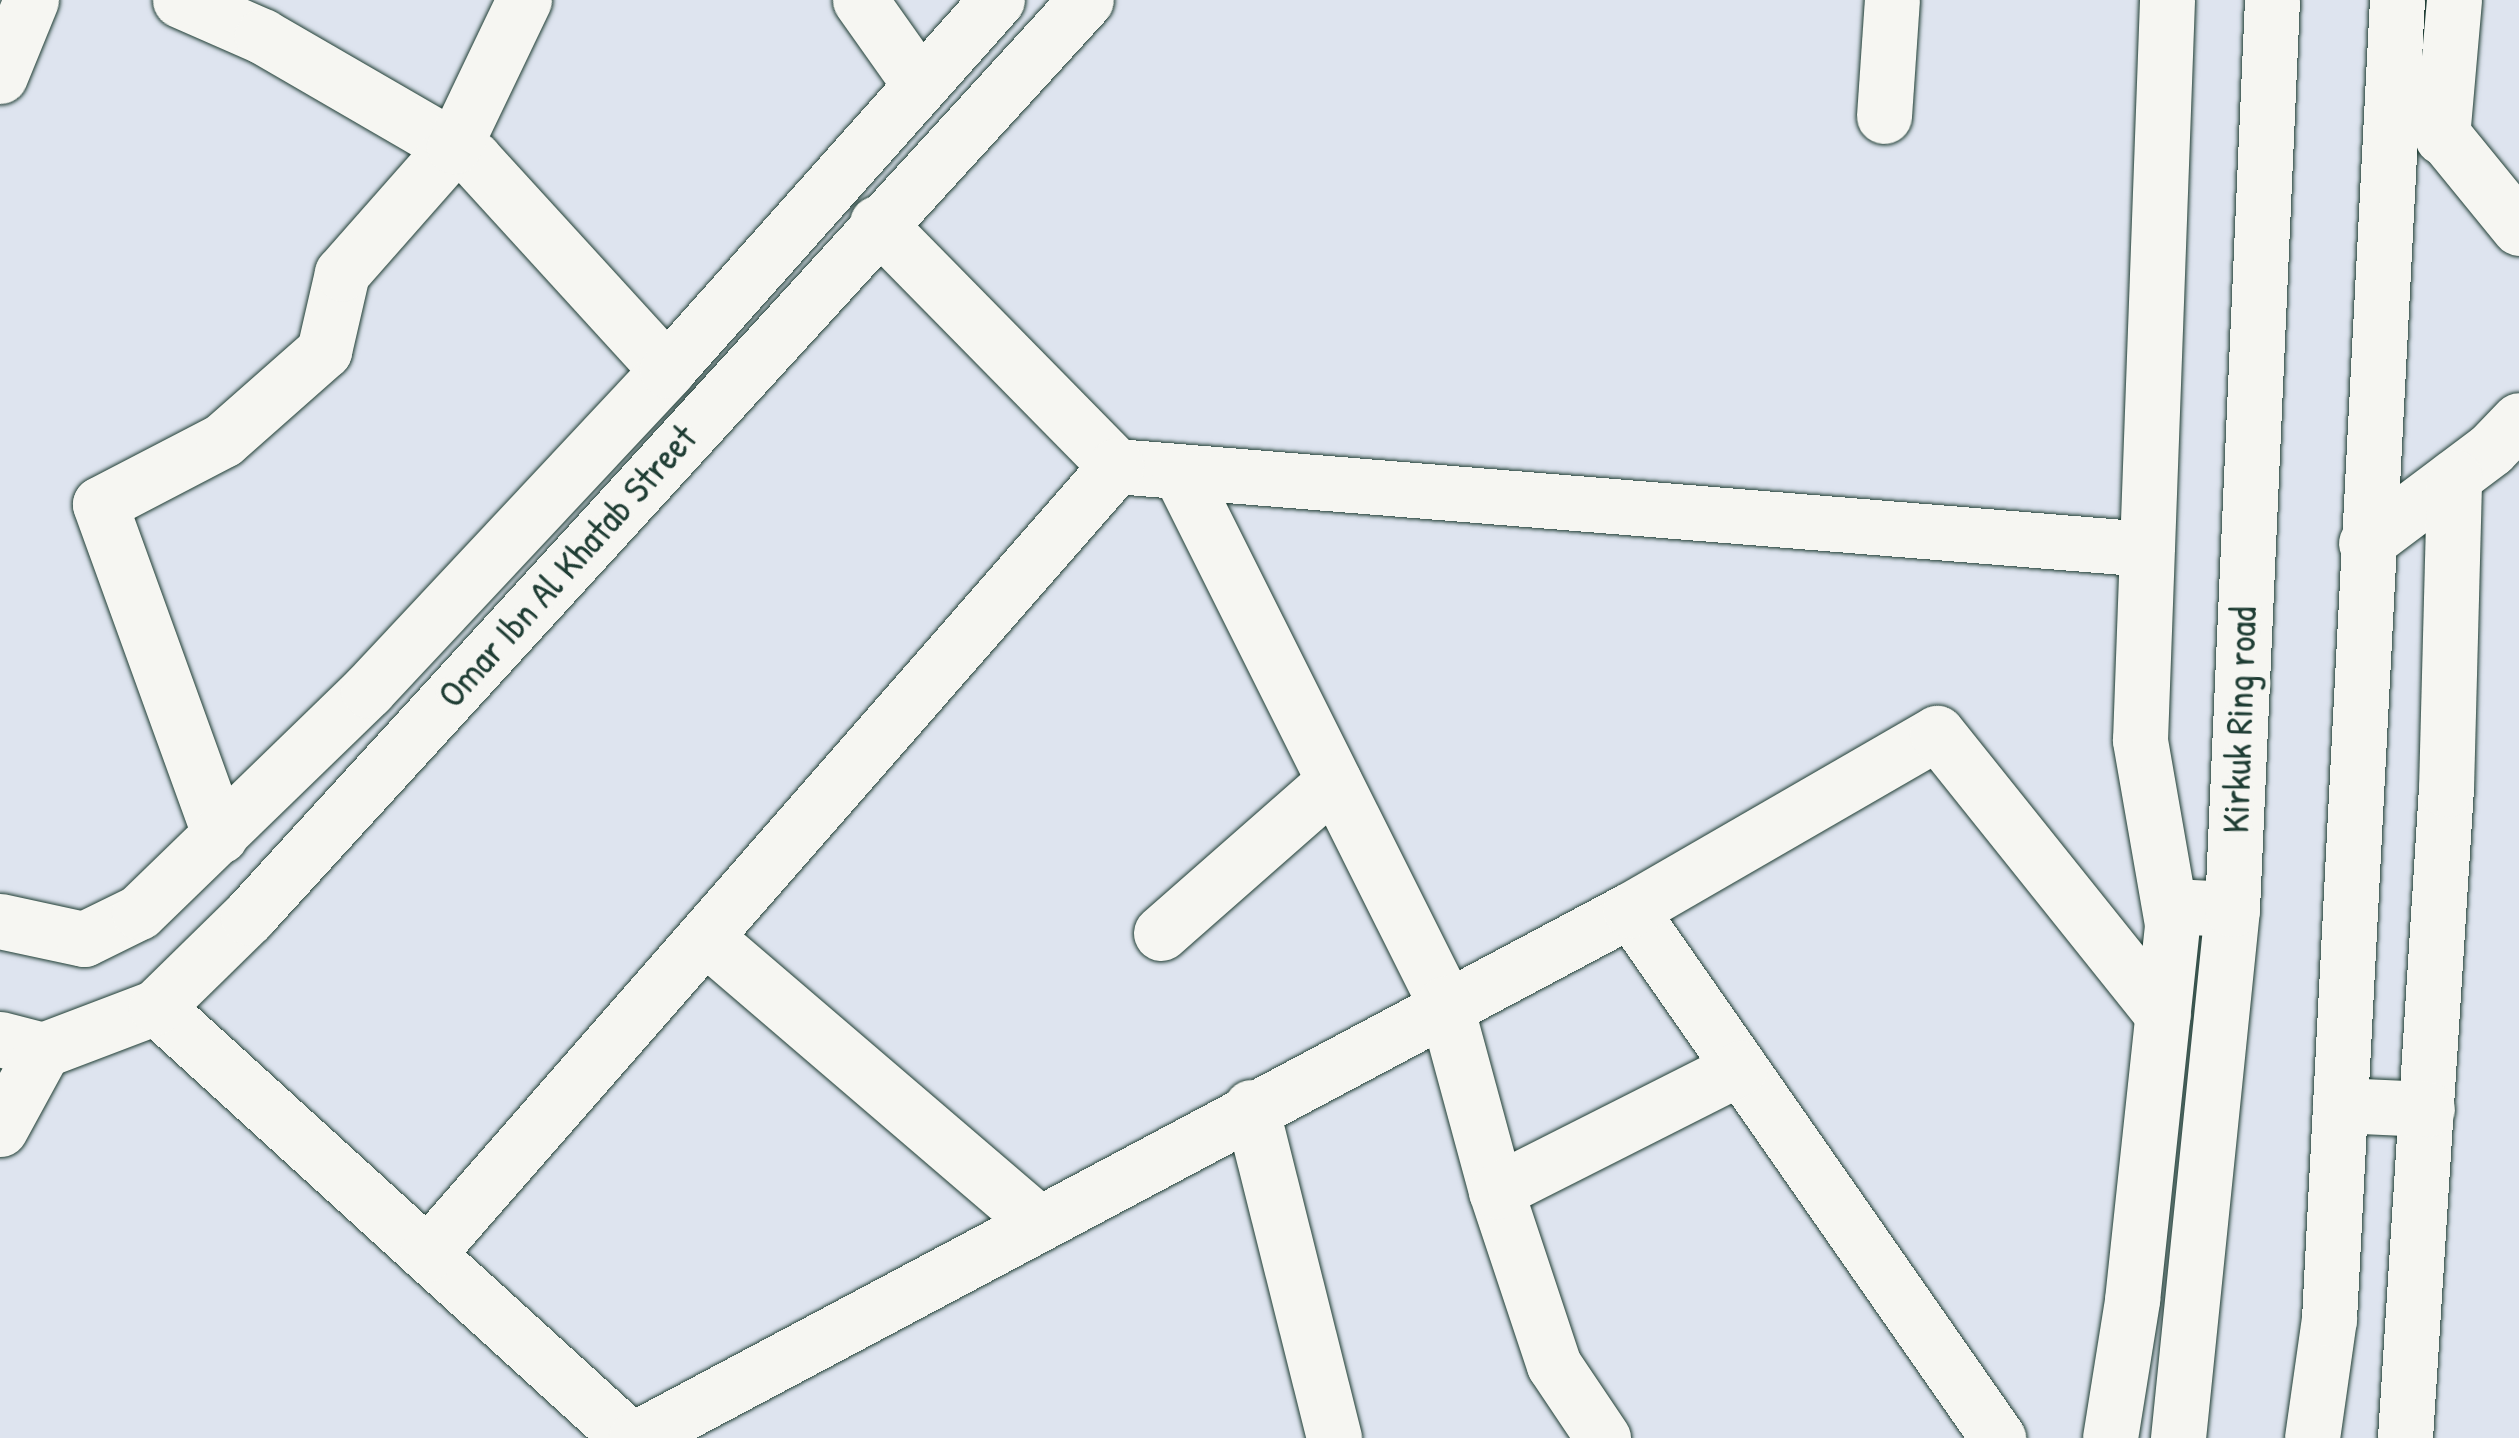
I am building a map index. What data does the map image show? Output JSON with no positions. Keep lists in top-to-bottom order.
{
  "streets": {
    "main road": ["Omar Ibn Al Khatab Street", "Kirkuk Ring road"]
  }
}
